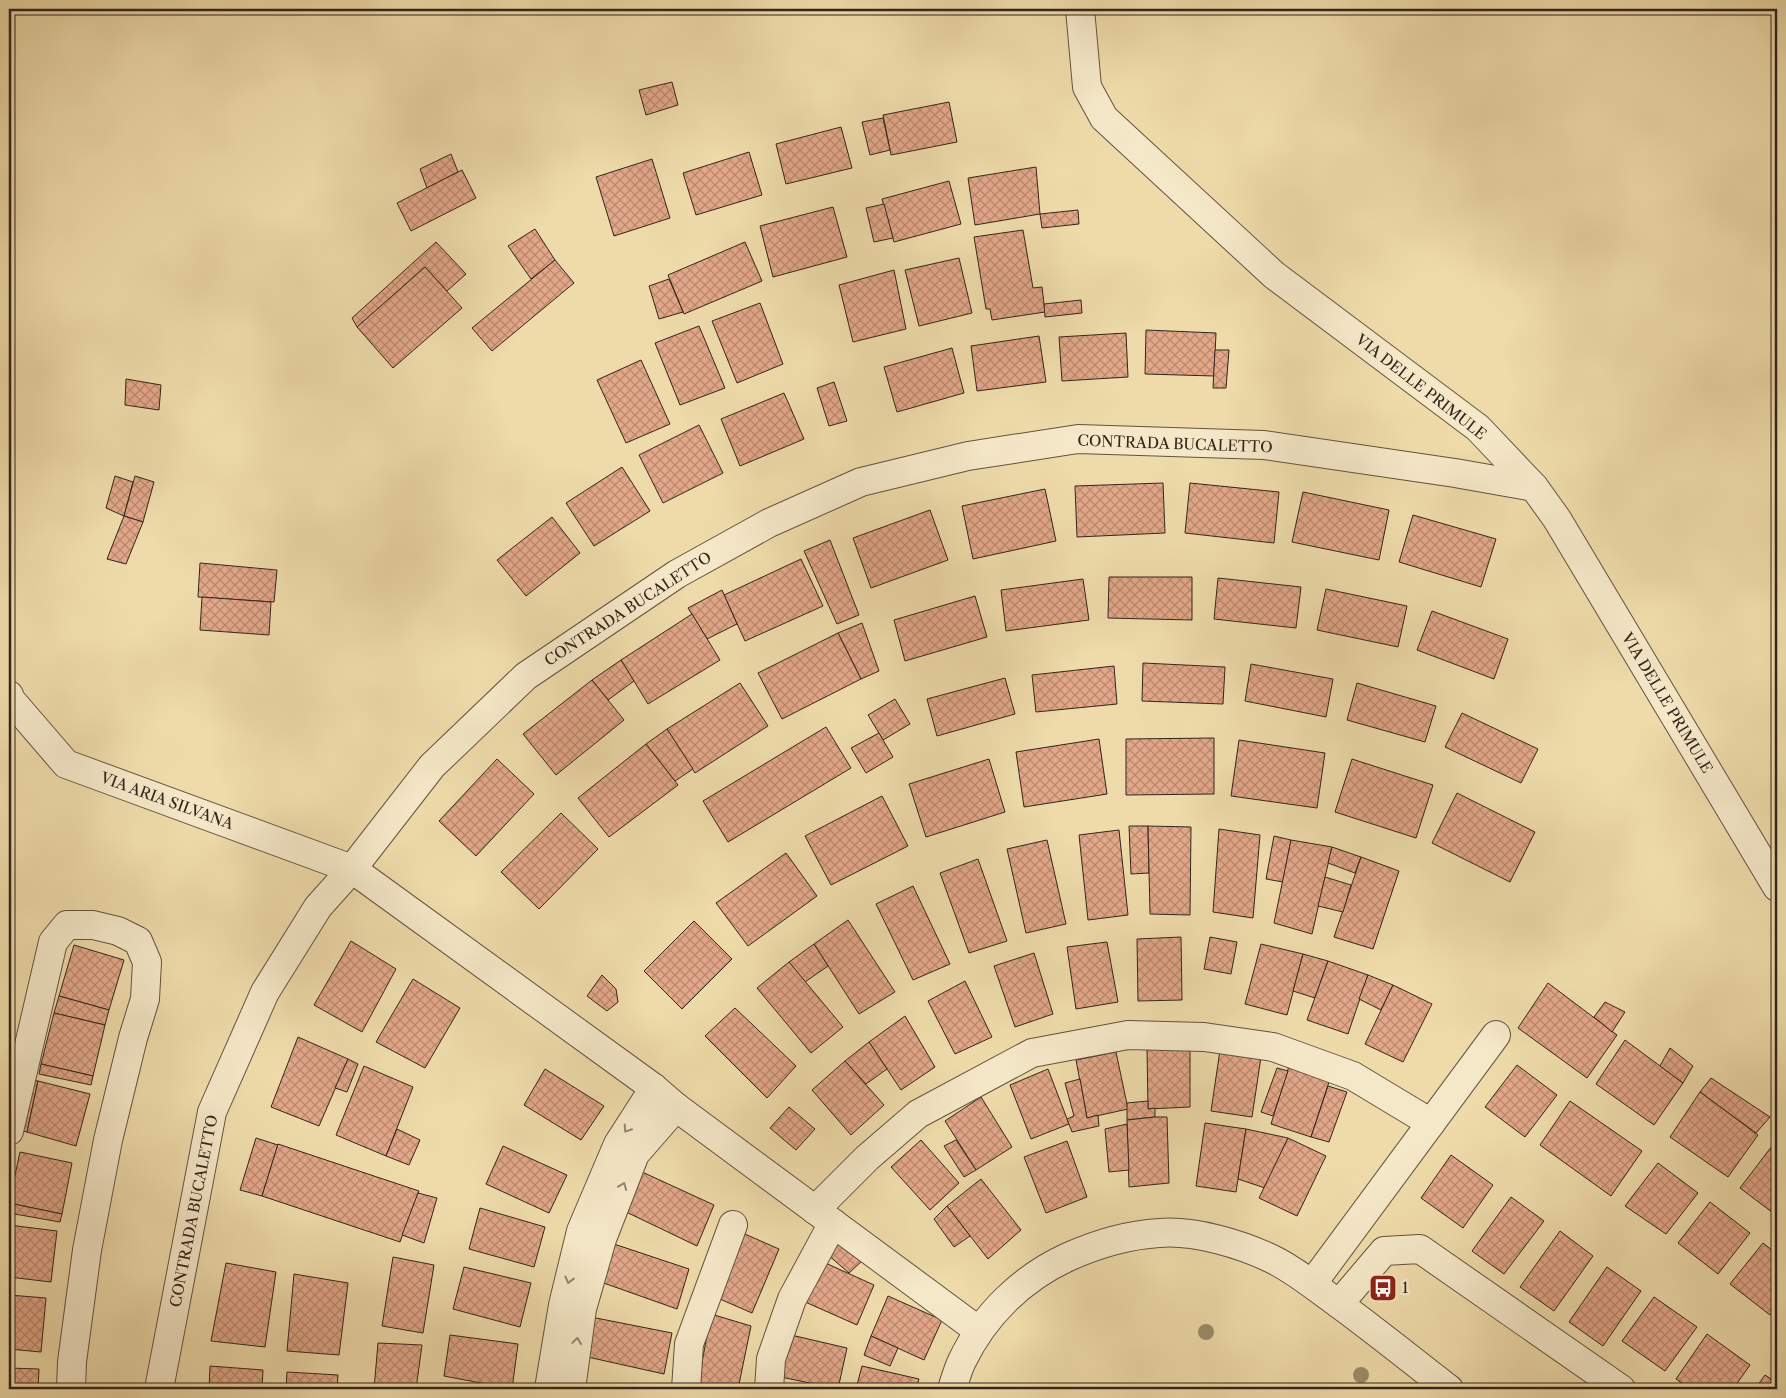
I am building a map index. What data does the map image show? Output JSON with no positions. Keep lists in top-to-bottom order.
{
  "streets": {
    "street": ["VIA DELLE PRIMULE", "CONTRADA BUCALETTO", "VIA ARIA SILVANA"]
  },
  "crossings": [
    ["VIA DELLE PRIMULE", "CONTRADA BUCALETTO"],
    ["CONTRADA BUCALETTO", "VIA ARIA SILVANA"]
  ],
  "places": {
    "bus stop": ["1"]
  }
}
